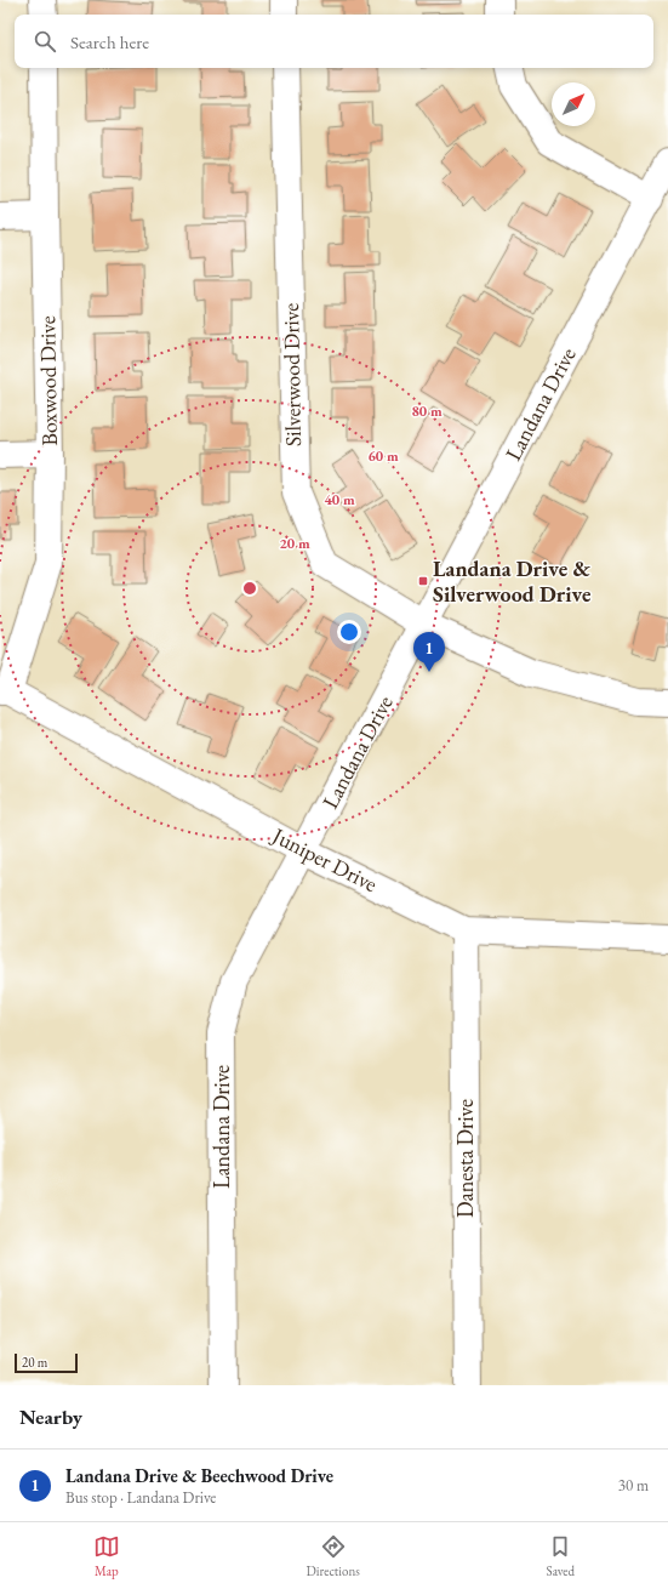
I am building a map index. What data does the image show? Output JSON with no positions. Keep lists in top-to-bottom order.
{
  "streets": {
    "street": [
      "Silverwood Drive",
      "Boxwood Drive",
      "Landana Drive",
      "Juniper Drive",
      "Danesta Drive"
    ]
  },
  "crossings": [
    ["Silverwood Drive", "Landana Drive"],
    ["Boxwood Drive", "Juniper Drive"],
    ["Landana Drive", "Juniper Drive"],
    ["Juniper Drive", "Danesta Drive"]
  ],
  "places": {
    "transit": ["Landana Drive & Silverwood Drive"]
  },
  "scale_bar": "20 m",
  "north": "top right",
  "page": {
    "search": "Search here",
    "pins": "1",
    "scale": "20 m",
    "heading": "Nearby",
    "list": [
      {
        "mark": "1",
        "name": "Landana Drive & Beechwood Drive",
        "note": "Bus stop · Landana Drive",
        "value": "30 m"
      }
    ],
    "nav": ["Map", "Directions", "Saved"]
  },
  "rings": [
    "80 m",
    "60 m",
    "40 m",
    "20 m"
  ]
}
